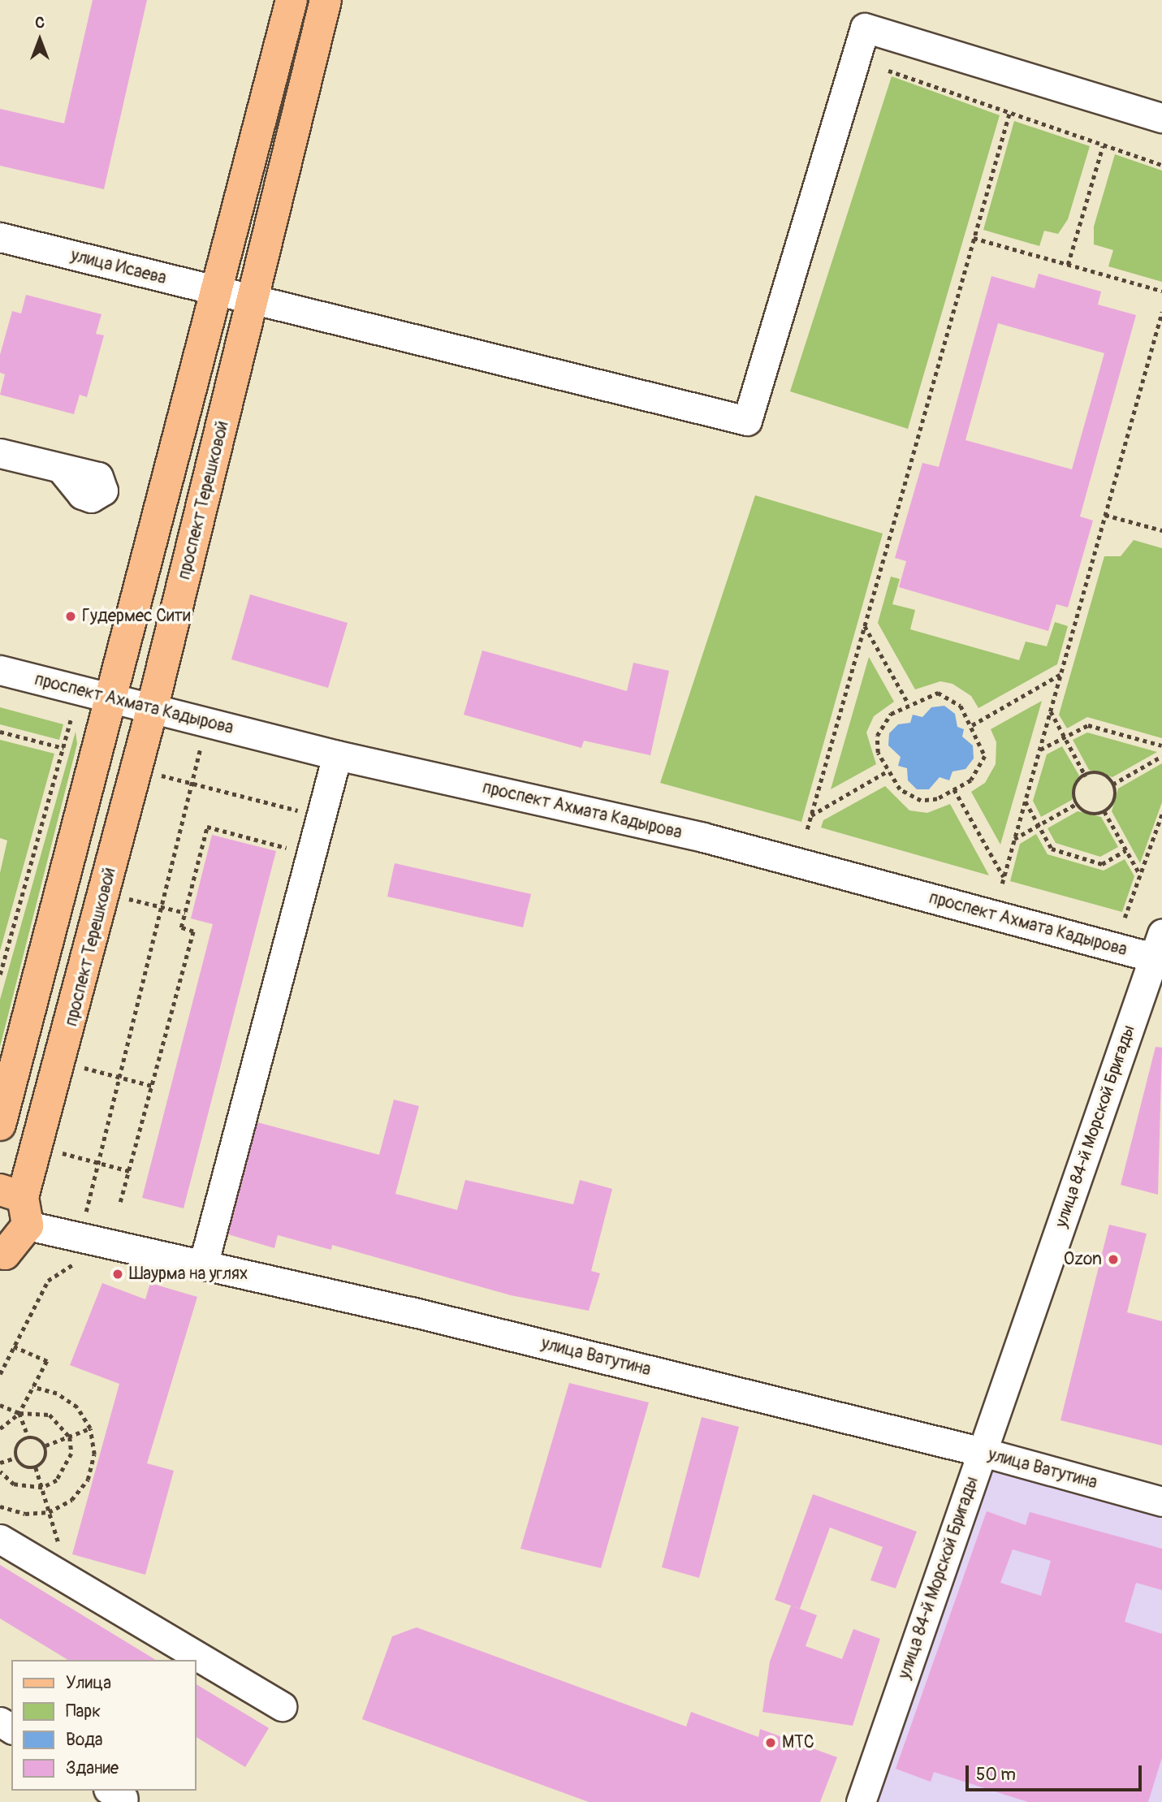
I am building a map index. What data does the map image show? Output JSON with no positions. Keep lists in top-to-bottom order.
{
  "streets": {
    "main road": ["проспект Терешковой"],
    "street": [
      "улица Исаева",
      "проспект Ахмата Кадырова",
      "улица 84-й Морской Бригады",
      "улица Ватутина"
    ]
  },
  "crossings": [
    ["улица Исаева", "проспект Терешковой"],
    ["проспект Терешковой", "проспект Ахмата Кадырова"],
    ["проспект Терешковой", "улица Ватутина"],
    ["проспект Ахмата Кадырова", "улица 84-й Морской Бригады"],
    ["улица 84-й Морской Бригады", "улица Ватутина"]
  ],
  "places": [
    "Гудермес Сити",
    "Ozon",
    "Шаурма на углях",
    "МТС"
  ],
  "legend": [
    "Улица",
    "Парк",
    "Вода",
    "Здание"
  ],
  "scale_bar": "50 m",
  "north": "top"
}
